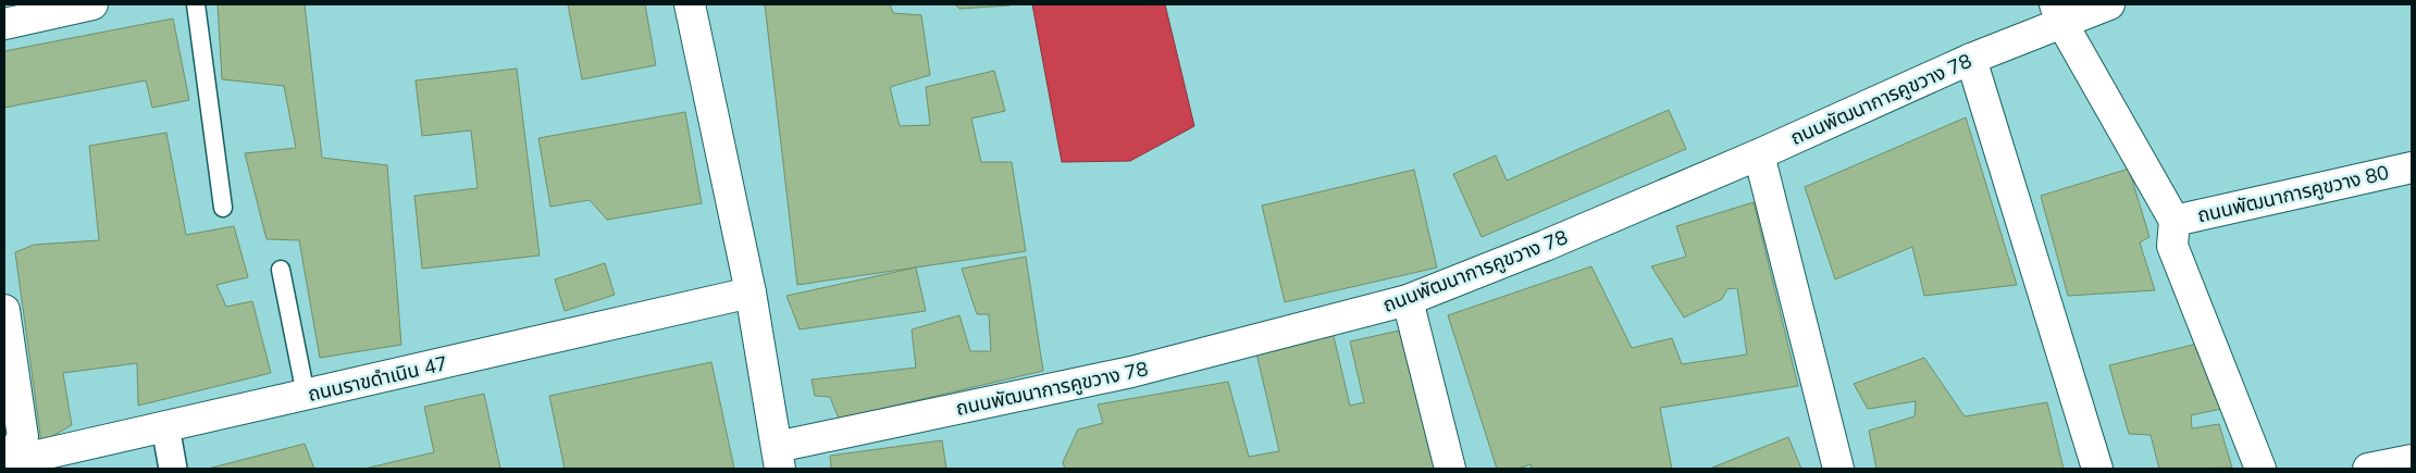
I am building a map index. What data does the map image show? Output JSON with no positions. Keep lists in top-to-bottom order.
{
  "streets": {
    "street": ["ถนนพัฒนาการคูขวาง 78", "ถนนพัฒนาการคูขวาง 80", "ถนนราขดำเนิน 47"]
  }
}
